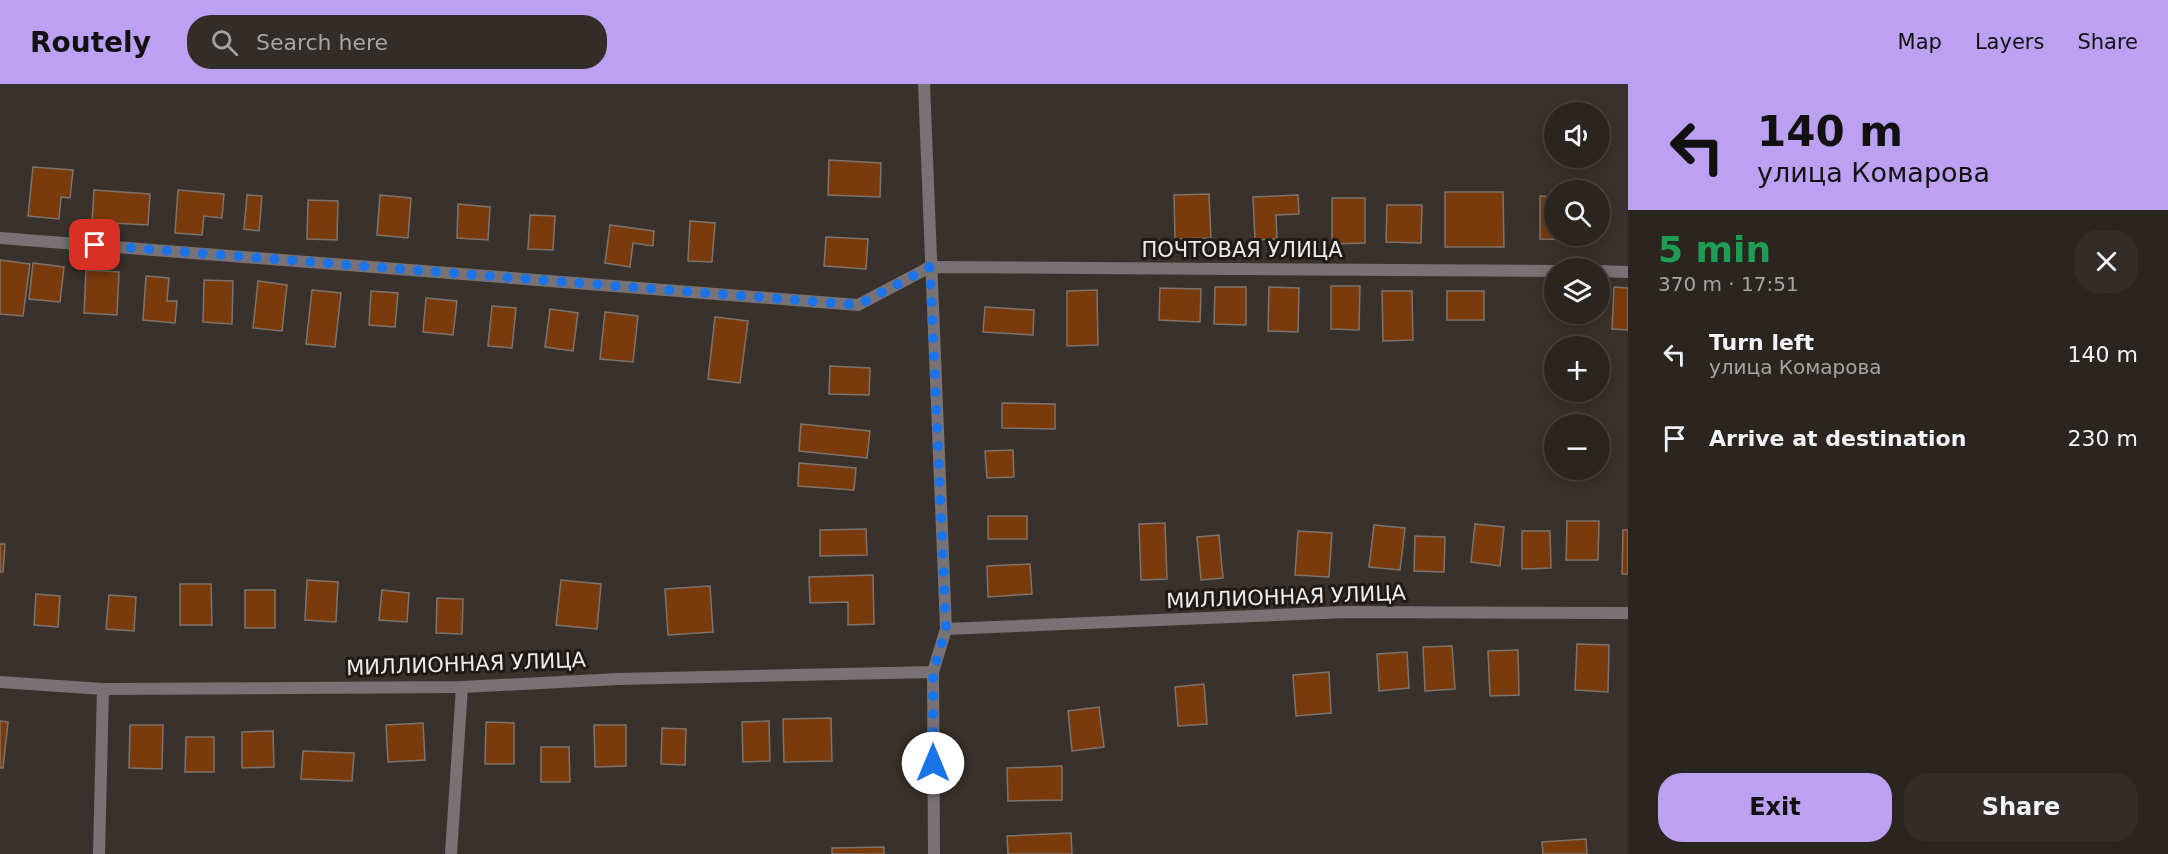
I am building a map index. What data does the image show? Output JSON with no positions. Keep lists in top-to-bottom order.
{
  "streets": {
    "street": ["ПОЧТОВАЯ УЛИЦА", "МИЛЛИОННАЯ УЛИЦА"]
  },
  "page": {
    "header": "Routely",
    "search": "Search here",
    "nav": ["Map", "Layers", "Share"],
    "turn": ["140 m", "улица Комарова"],
    "map_buttons": ["+", "−"],
    "heading": ["5 min", "370 m · 17:51"],
    "list": [
      {
        "name": "Turn left",
        "note": "улица Комарова",
        "value": "140 m"
      },
      {
        "name": "Arrive at destination",
        "value": "230 m"
      }
    ],
    "buttons": ["Exit", "Share"]
  }
}
